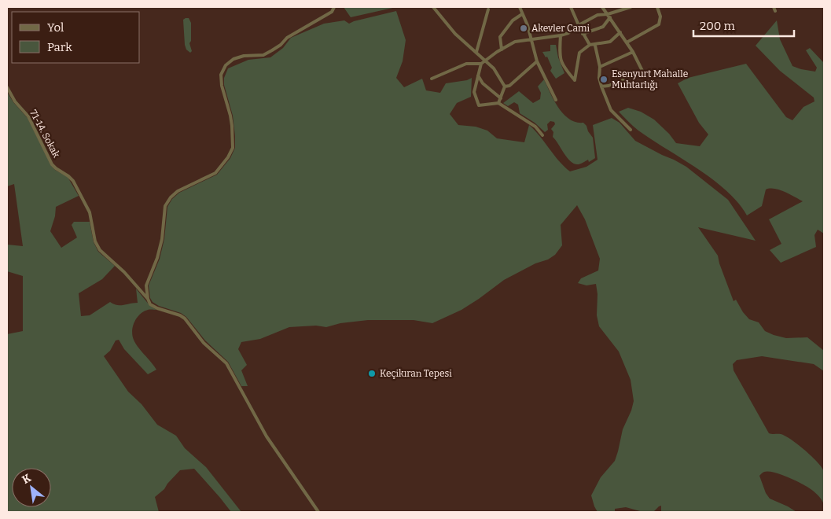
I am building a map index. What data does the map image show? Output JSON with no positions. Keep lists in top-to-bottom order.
{
  "streets": {
    "street": ["71-14. Sokak"]
  },
  "places": ["Akevler Cami", "Esenyurt Mahalle Muhtarlığı", "Keçikıran Tepesi"],
  "legend": ["Yol", "Park"],
  "scale_bar": "200 m",
  "north": "top left"
}
